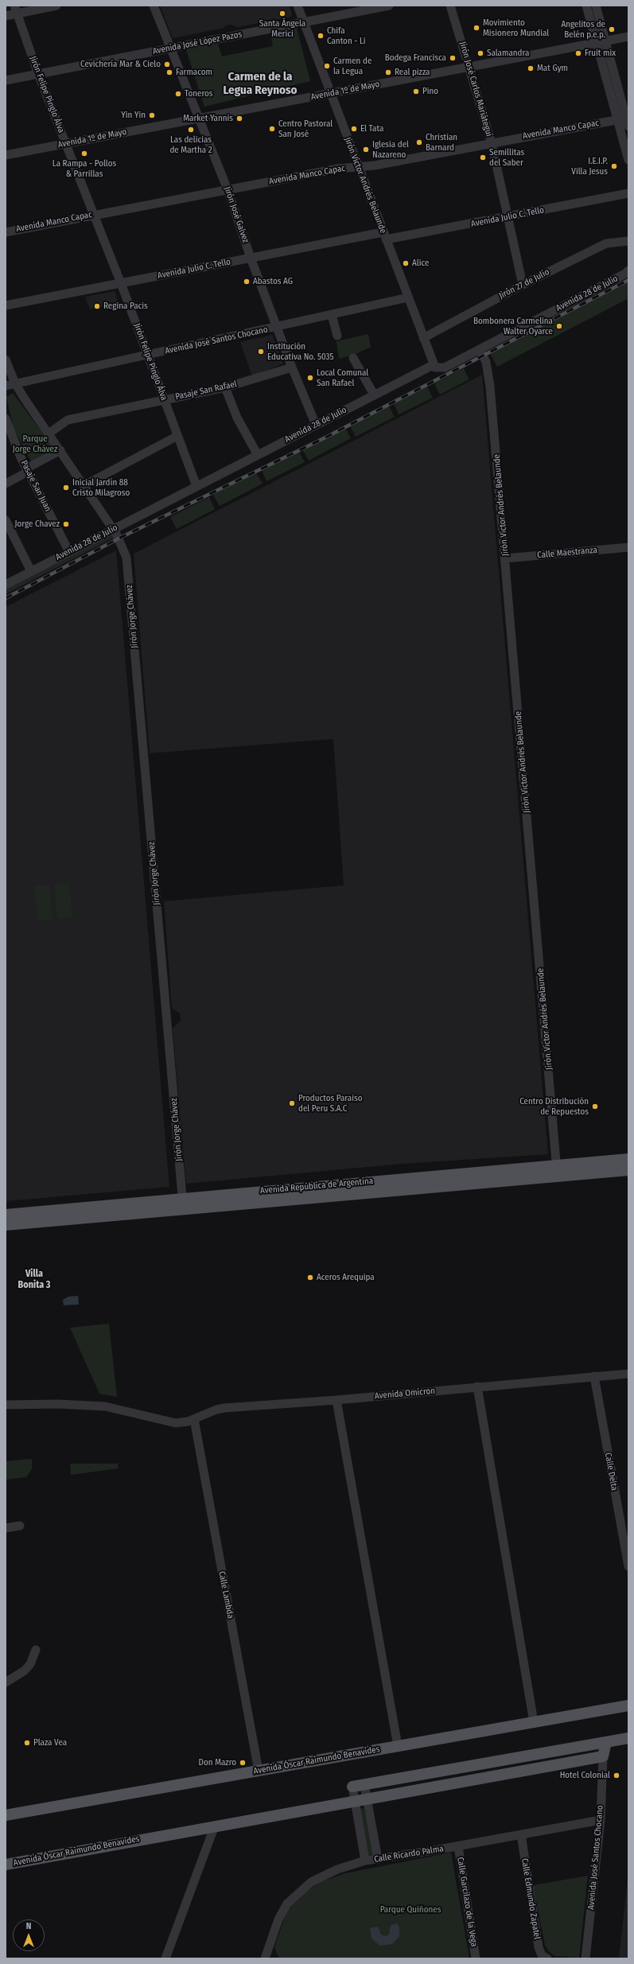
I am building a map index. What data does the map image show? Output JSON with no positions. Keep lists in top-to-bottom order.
{
  "streets": {
    "main road": ["Avenida República de Argentina", "Avenida Óscar Raimundo Benavides"],
    "street": [
      "Avenida José López Pazos",
      "Jirón José Carlos Mariátegui",
      "Avenida 1º de Mayo",
      "Jirón Felipe Pinglo Álva",
      "Avenida Manco Capac",
      "Jirón Victor Andrés Belaunde",
      "Jirón José Galvez",
      "Avenida Julio C. Tello",
      "Jirón 27 de Julio",
      "Avenida 28 de Julio",
      "Avenida José Santos Chocano",
      "Pasaje San Rafael",
      "Pasaje San Juan",
      "Calle Maestranza",
      "Jirón Jorge Chávez",
      "Avenida Omicron",
      "Calle Delta",
      "Calle Lambda",
      "Calle Ricardo Palma",
      "Calle Edmundo Zapatel",
      "Calle Garcilazo de la Vega"
    ]
  },
  "crossings": [
    ["Avenida José López Pazos", "Jirón Felipe Pinglo Álva"],
    ["Avenida José López Pazos", "Jirón Victor Andrés Belaunde"],
    ["Avenida José López Pazos", "Jirón José Galvez"],
    ["Jirón José Carlos Mariátegui", "Avenida 1º de Mayo"],
    ["Jirón José Carlos Mariátegui", "Avenida Manco Capac"],
    ["Jirón José Carlos Mariátegui", "Avenida Julio C. Tello"],
    ["Jirón José Carlos Mariátegui", "Jirón 27 de Julio"],
    ["Avenida 1º de Mayo", "Jirón Felipe Pinglo Álva"],
    ["Avenida 1º de Mayo", "Jirón Victor Andrés Belaunde"],
    ["Avenida 1º de Mayo", "Jirón José Galvez"],
    ["Jirón Felipe Pinglo Álva", "Avenida Manco Capac"],
    ["Jirón Felipe Pinglo Álva", "Avenida Julio C. Tello"],
    ["Jirón Felipe Pinglo Álva", "Avenida 28 de Julio"],
    ["Jirón Felipe Pinglo Álva", "Avenida José Santos Chocano"],
    ["Jirón Felipe Pinglo Álva", "Pasaje San Rafael"],
    ["Avenida Manco Capac", "Jirón Victor Andrés Belaunde"],
    ["Avenida Manco Capac", "Jirón José Galvez"],
    ["Jirón Victor Andrés Belaunde", "Avenida Julio C. Tello"],
    ["Jirón Victor Andrés Belaunde", "Jirón 27 de Julio"],
    ["Jirón Victor Andrés Belaunde", "Avenida 28 de Julio"],
    ["Jirón Victor Andrés Belaunde", "Avenida José Santos Chocano"],
    ["Jirón Victor Andrés Belaunde", "Calle Maestranza"],
    ["Jirón Victor Andrés Belaunde", "Avenida República de Argentina"],
    ["Jirón José Galvez", "Avenida Julio C. Tello"],
    ["Jirón José Galvez", "Avenida 28 de Julio"],
    ["Jirón José Galvez", "Avenida José Santos Chocano"],
    ["Jirón José Galvez", "Pasaje San Rafael"],
    ["Avenida 28 de Julio", "Pasaje San Juan"],
    ["Avenida 28 de Julio", "Jirón Jorge Chávez"],
    ["Avenida José Santos Chocano", "Jirón Jorge Chávez"],
    ["Avenida José Santos Chocano", "Avenida Óscar Raimundo Benavides"],
    ["Avenida José Santos Chocano", "Calle Ricardo Palma"],
    ["Pasaje San Rafael", "Jirón Jorge Chávez"],
    ["Jirón Jorge Chávez", "Avenida República de Argentina"],
    ["Avenida Omicron", "Calle Delta"],
    ["Avenida Omicron", "Calle Lambda"],
    ["Calle Lambda", "Avenida Óscar Raimundo Benavides"],
    ["Calle Ricardo Palma", "Calle Edmundo Zapatel"],
    ["Calle Ricardo Palma", "Calle Garcilazo de la Vega"]
  ],
  "districts": ["Carmen de la Legua Reynoso", "Villa Bonita 3"],
  "parks": ["Parque Jorge Chávez", "Parque Quiñones"],
  "places": [
    "Santa Ángela Merici",
    "Movimiento Misionero Mundial",
    "Angelitos de Belén p.e.p.",
    "Chifa Canton - Li",
    "Salamandra",
    "Fruit mix",
    "Bodega Francisca",
    "Cevichería Mar & Cielo",
    "Carmen de la Legua",
    "Mat Gym",
    "Farmacom",
    "Real pizza",
    "Pino",
    "Toneros",
    "Yin Yin",
    "Market Yannis",
    "Centro Pastoral San José",
    "El Tata",
    "Las delicias de Martha 2",
    "Christian Barnard",
    "Iglesia del Nazareno",
    "La Rampa - Pollos & Parrillas",
    "Semillitas del Saber",
    "I.E.I.P. Villa Jesus",
    "Alice",
    "Abastos AG",
    "Regina Pacis",
    "Bombonera Carmelina Walter Oyarce",
    "Institución Educativa No. 5035",
    "Local Comunal San Rafael",
    "Inicial Jardín 88 Cristo Milagroso",
    "Jorge Chavez",
    "Productos Paraiso del Peru S.A.C",
    "Centro Distribución de Repuestos",
    "Aceros Arequipa",
    "Plaza Vea",
    "Don Mazro",
    "Hotel Colonial"
  ],
  "north": "top"
}
